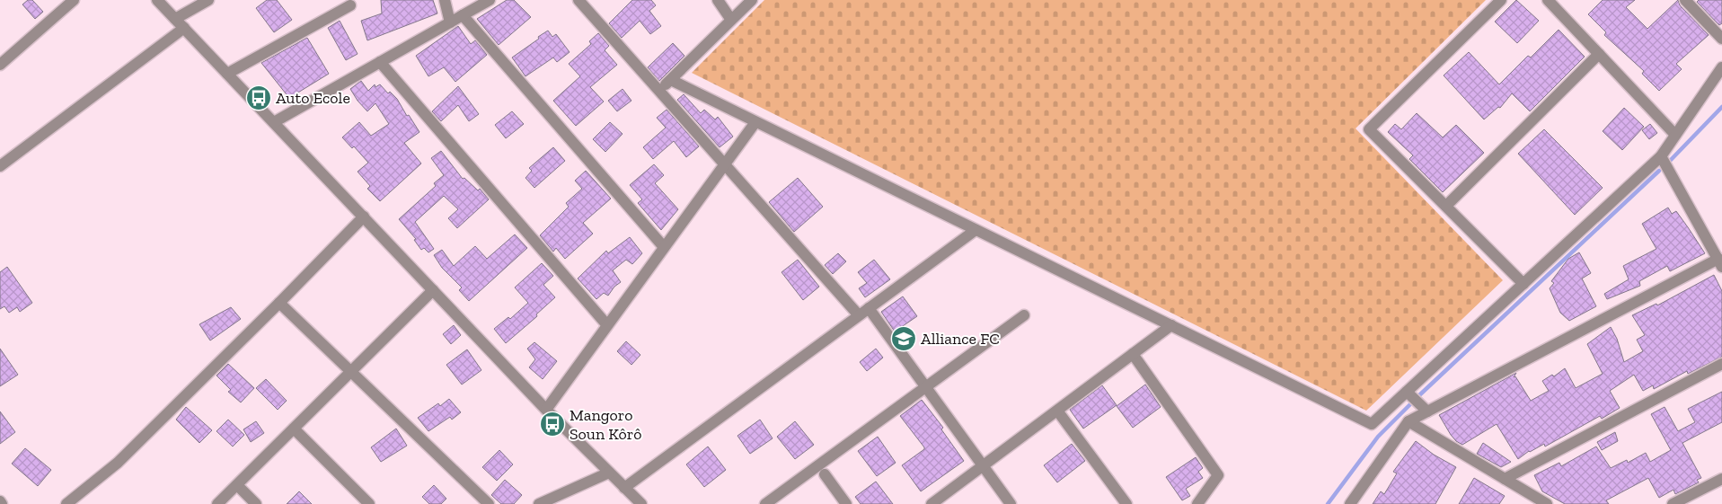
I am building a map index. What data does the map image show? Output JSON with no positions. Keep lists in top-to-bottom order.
{
  "places": {
    "bus stop": ["Auto Ecole", "Mangoro Soun Kôrô"],
    "school or university": ["Alliance FC"]
  }
}
